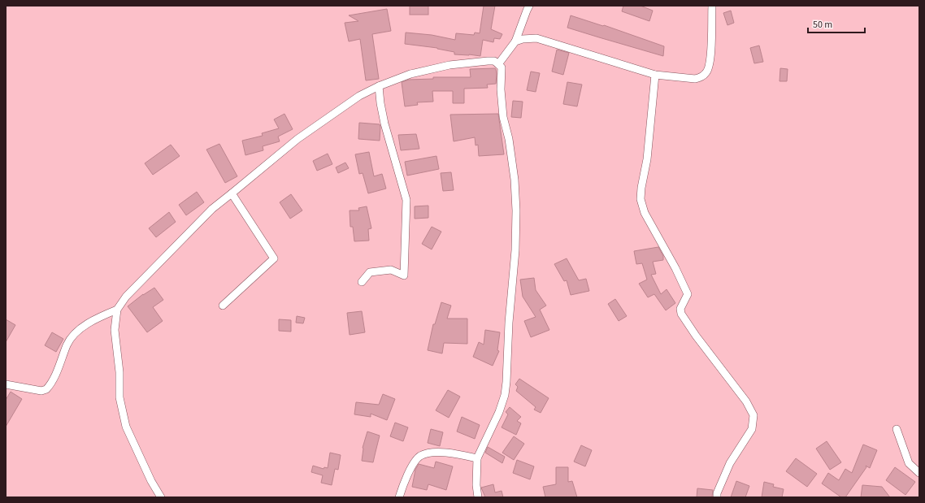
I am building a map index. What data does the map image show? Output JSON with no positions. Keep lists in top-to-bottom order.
{
  "scale_bar": "50 m"
}
